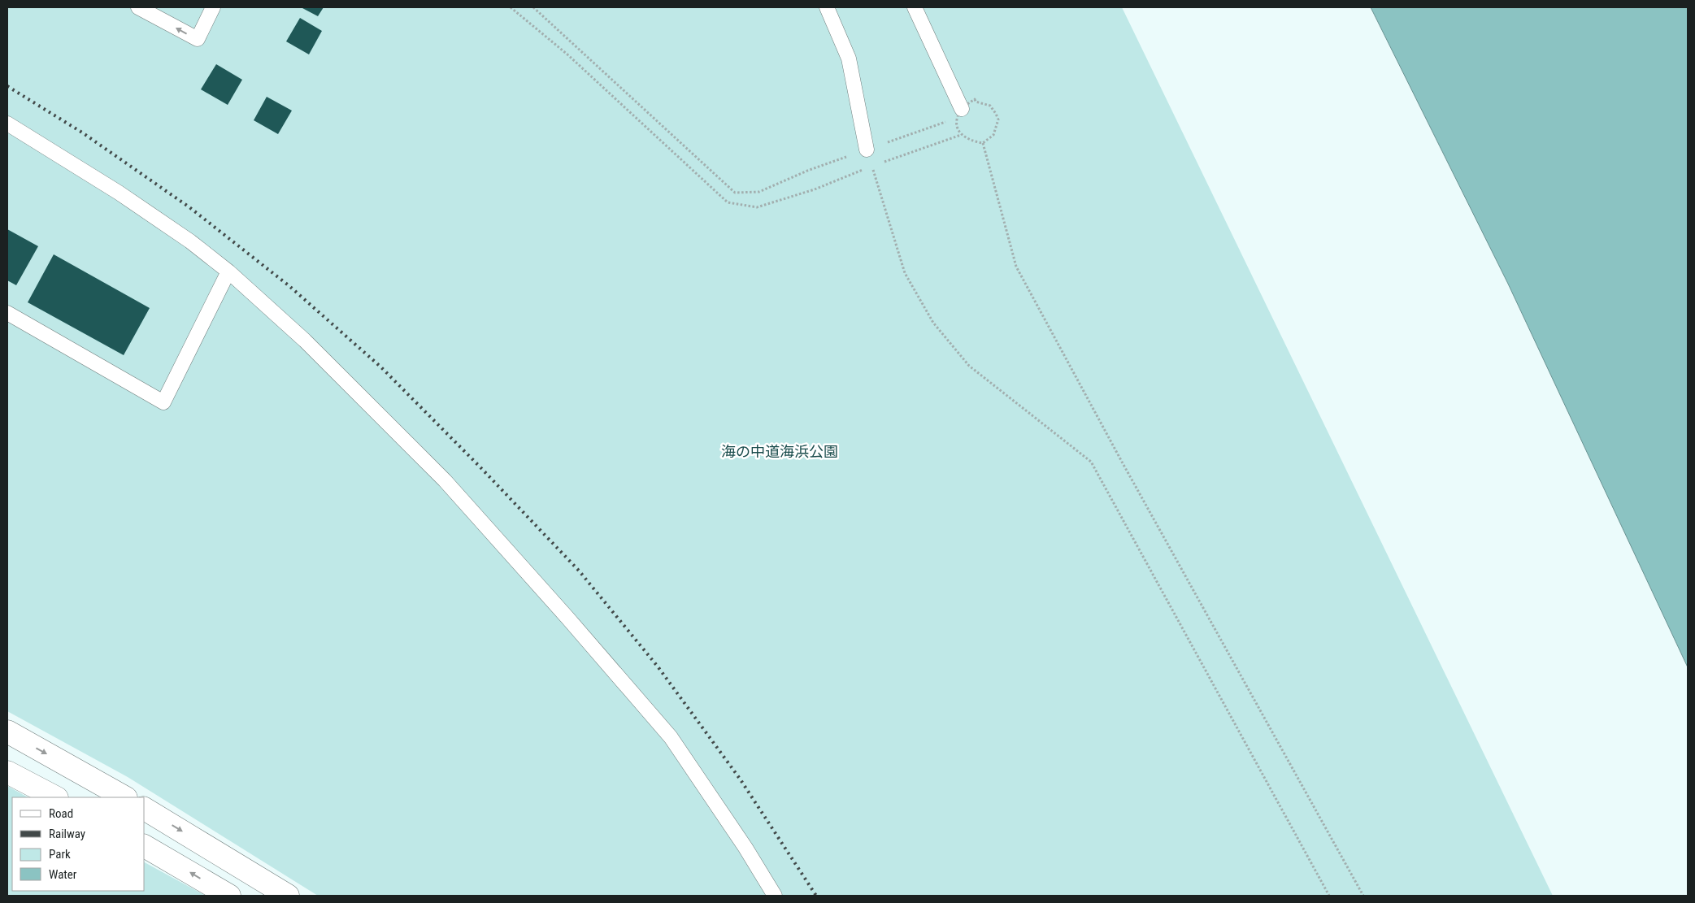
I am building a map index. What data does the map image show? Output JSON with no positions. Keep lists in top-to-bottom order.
{
  "parks": ["海の中道海浜公園"],
  "legend": [
    "Road",
    "Railway",
    "Park",
    "Water"
  ]
}
